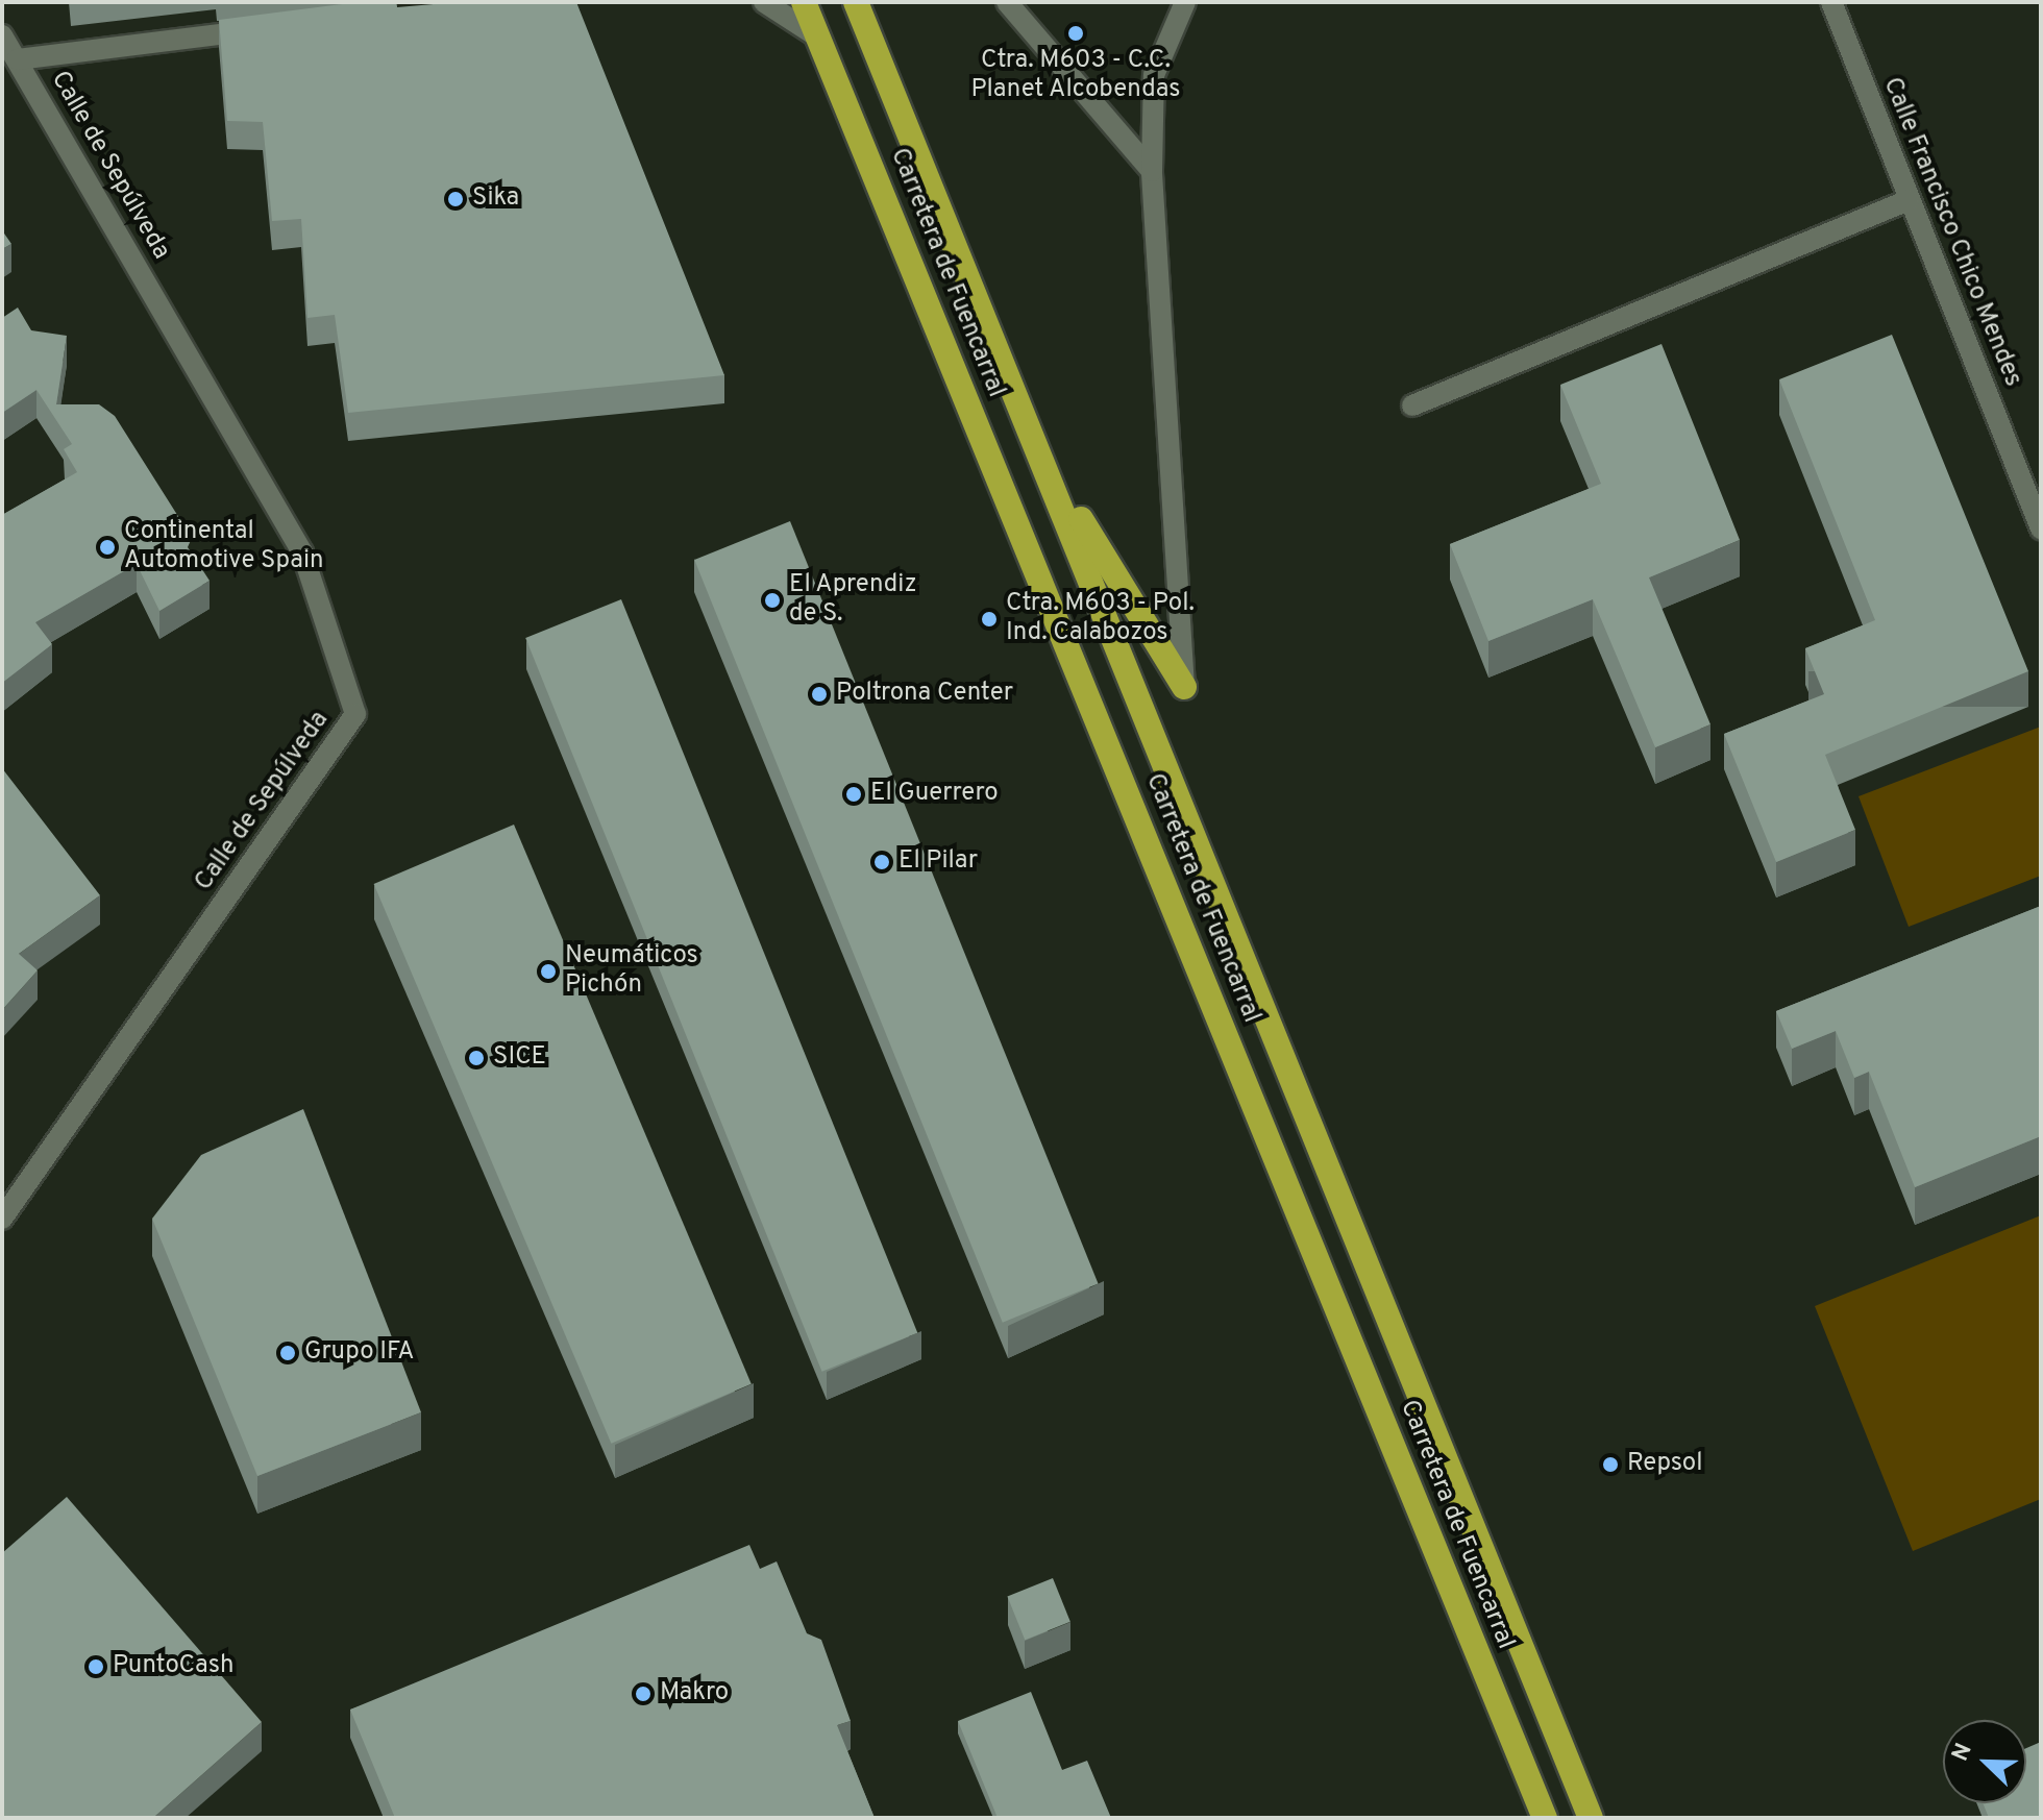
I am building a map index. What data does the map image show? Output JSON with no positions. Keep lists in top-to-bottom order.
{
  "streets": {
    "highway": ["Carretera de Fuencarral"],
    "street": ["Calle de Sepúlveda", "Calle Francisco Chico Mendes"]
  },
  "places": [
    "Ctra. M603 - C.C. Planet Alcobendas",
    "Sika",
    "Continental Automotive Spain",
    "El Aprendiz de S.",
    "Ctra. M603 - Pol. Ind. Calabozos",
    "Poltrona Center",
    "El Guerrero",
    "El Pilar",
    "Neumáticos Pichón",
    "SICE",
    "Grupo IFA",
    "Repsol",
    "PuntoCash",
    "Makro"
  ],
  "north": "top left"
}
